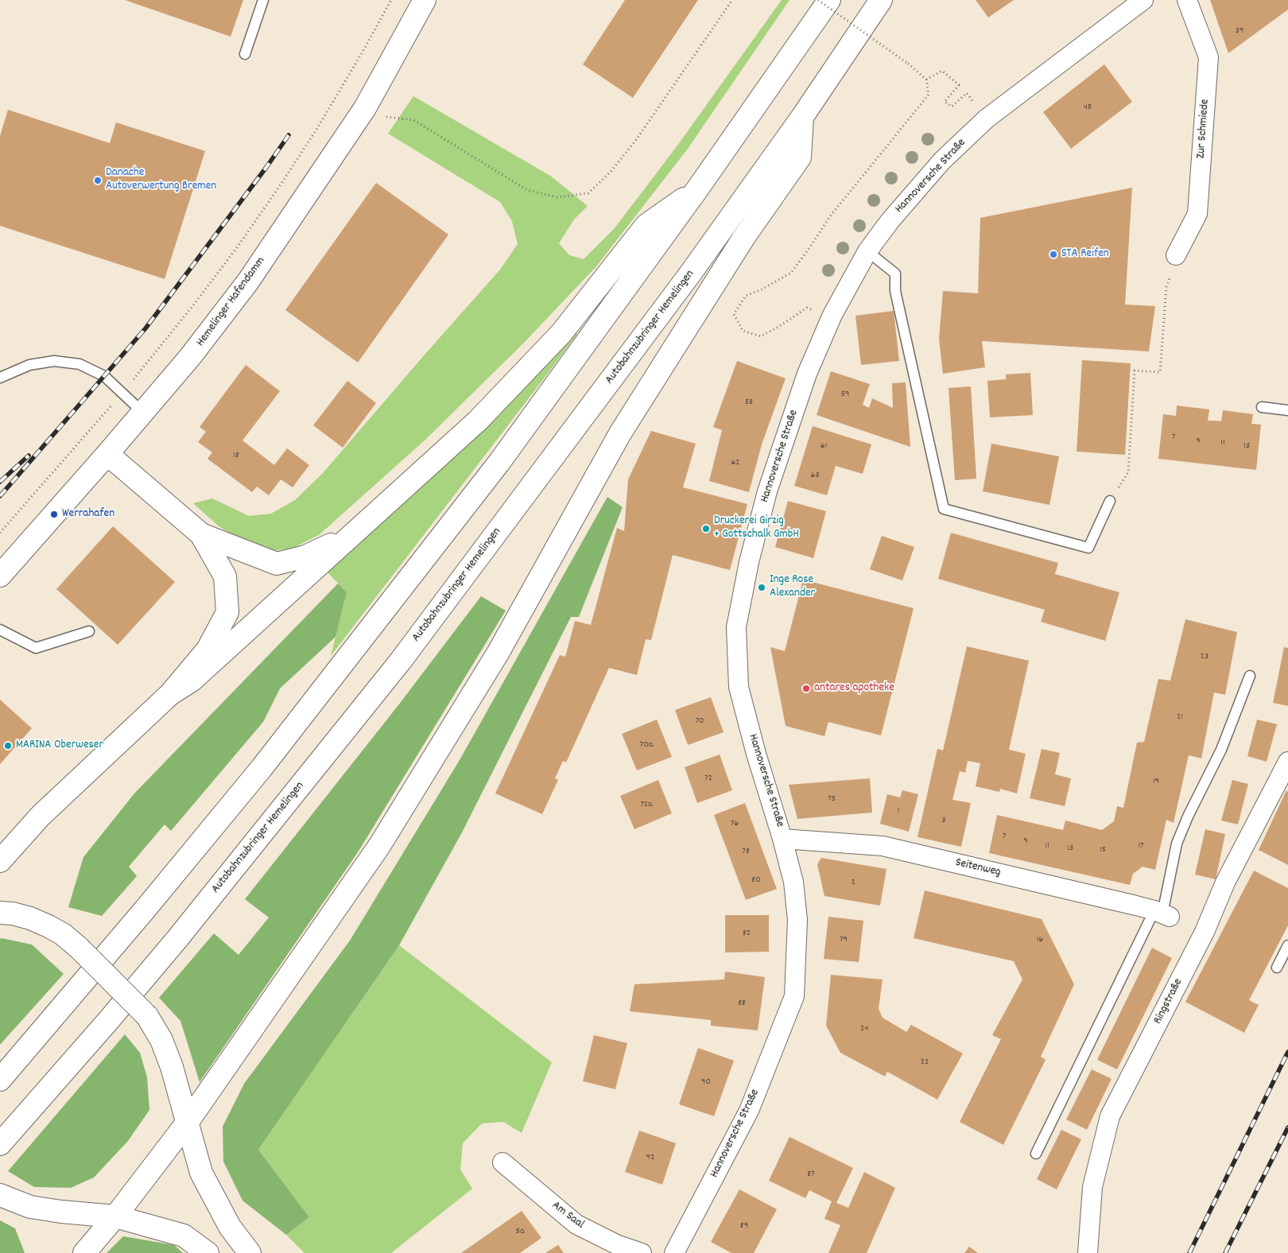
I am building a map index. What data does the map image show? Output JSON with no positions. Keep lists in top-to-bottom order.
{
  "streets": {
    "main road": ["Hemelinger Hafendamm", "Autobahnzubringer Hemelingen"],
    "street": [
      "Zur Schmiede",
      "Hannoversche Straße",
      "Seitenweg",
      "Ringstraße",
      "Am Saal"
    ]
  },
  "crossings": [
    ["Hannoversche Straße", "Seitenweg"]
  ],
  "places": [
    "Danache Autoverwertung Bremen",
    "STA Reifen",
    "Werrahafen",
    "Druckerei Girzig + Gottschalk GmbH",
    "Inge Rose Alexander",
    "antares apotheke",
    "MARINA Oberweser"
  ],
  "house_numbers": [
    "39",
    "45",
    "59",
    "58",
    "7",
    "9",
    "11",
    "61",
    "13",
    "18",
    "62",
    "63",
    "23",
    "21",
    "70",
    "70a",
    "72",
    "19",
    "75",
    "72a",
    "1",
    "3",
    "76",
    "7",
    "9",
    "11",
    "17",
    "13",
    "15",
    "78",
    "80",
    "2",
    "82",
    "79",
    "16",
    "88",
    "24",
    "22",
    "90",
    "92",
    "87",
    "89",
    "5a"
  ]
}
